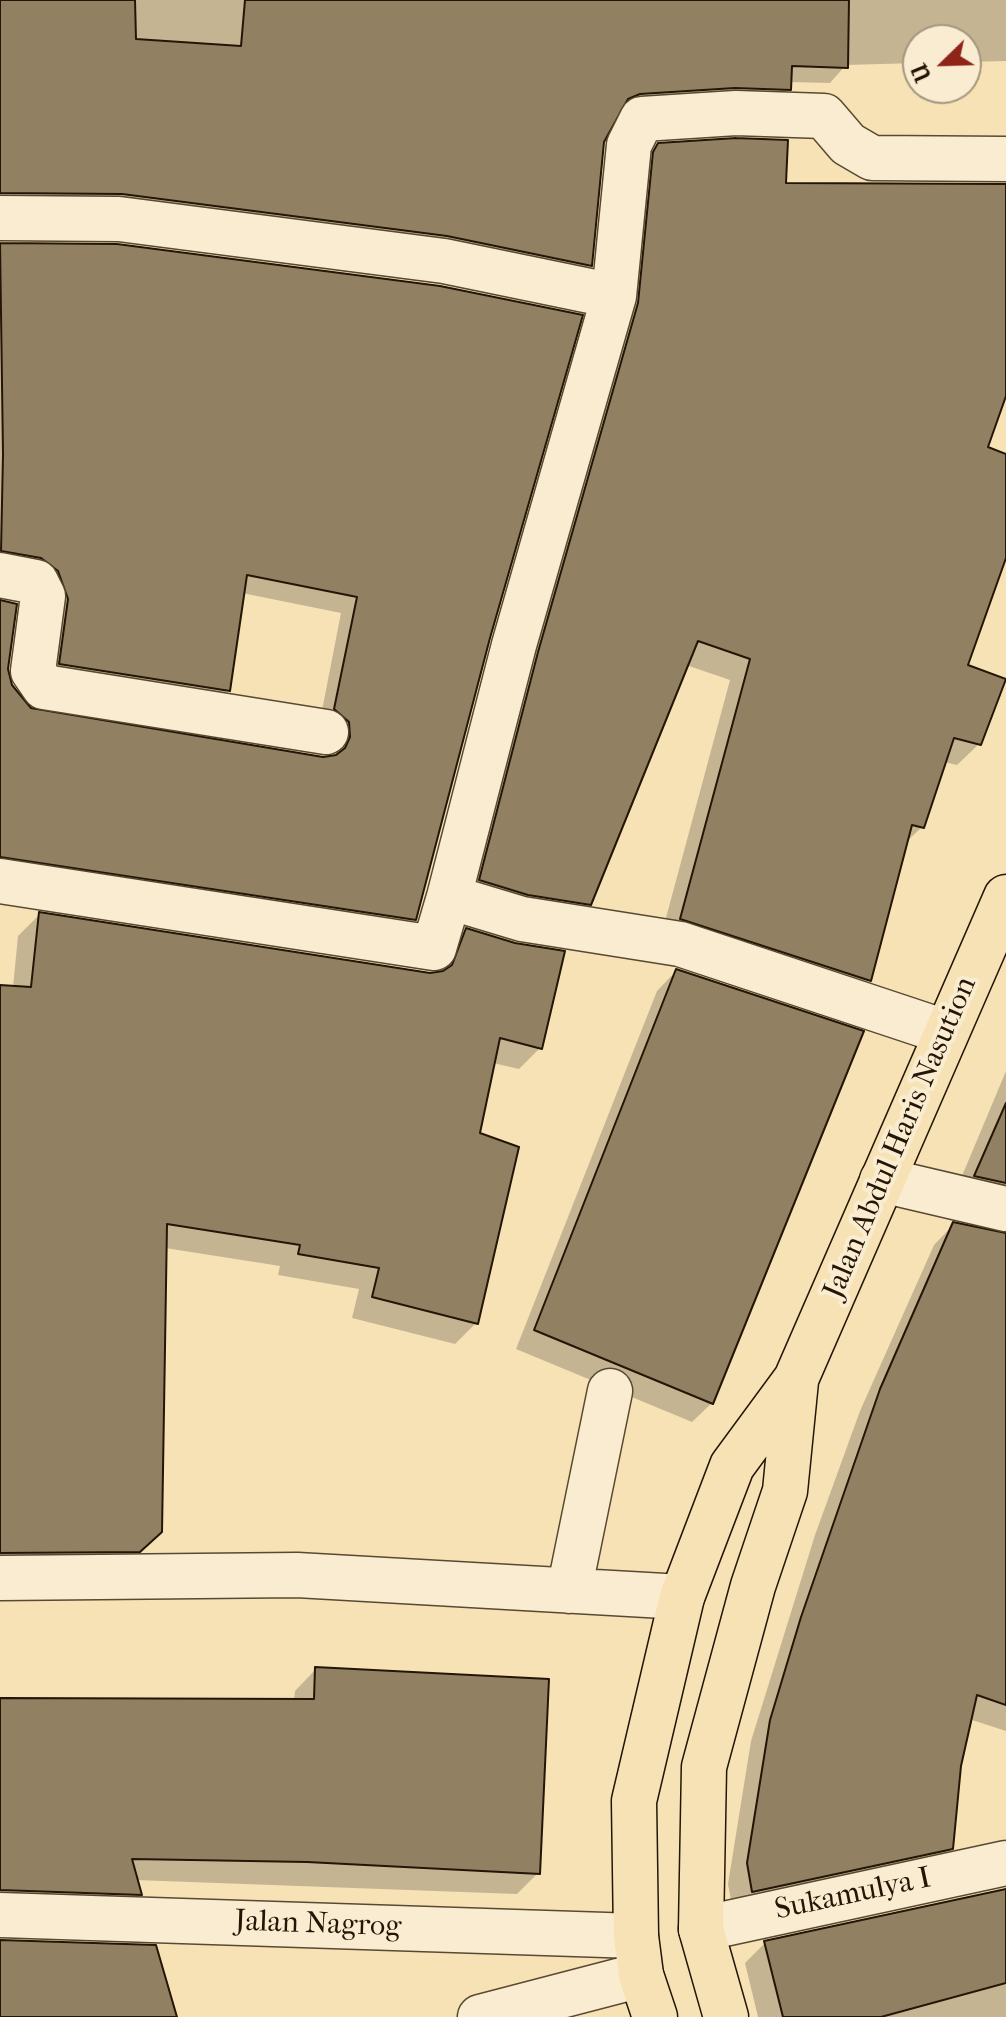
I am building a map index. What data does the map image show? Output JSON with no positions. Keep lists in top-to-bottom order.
{
  "streets": {
    "highway": ["Jalan Abdul Haris Nasution"],
    "street": ["Sukamulya I", "Jalan Nagrog"]
  },
  "crossings": [
    ["Jalan Abdul Haris Nasution", "Sukamulya I"],
    ["Jalan Abdul Haris Nasution", "Jalan Nagrog"]
  ],
  "north": "bottom left"
}
